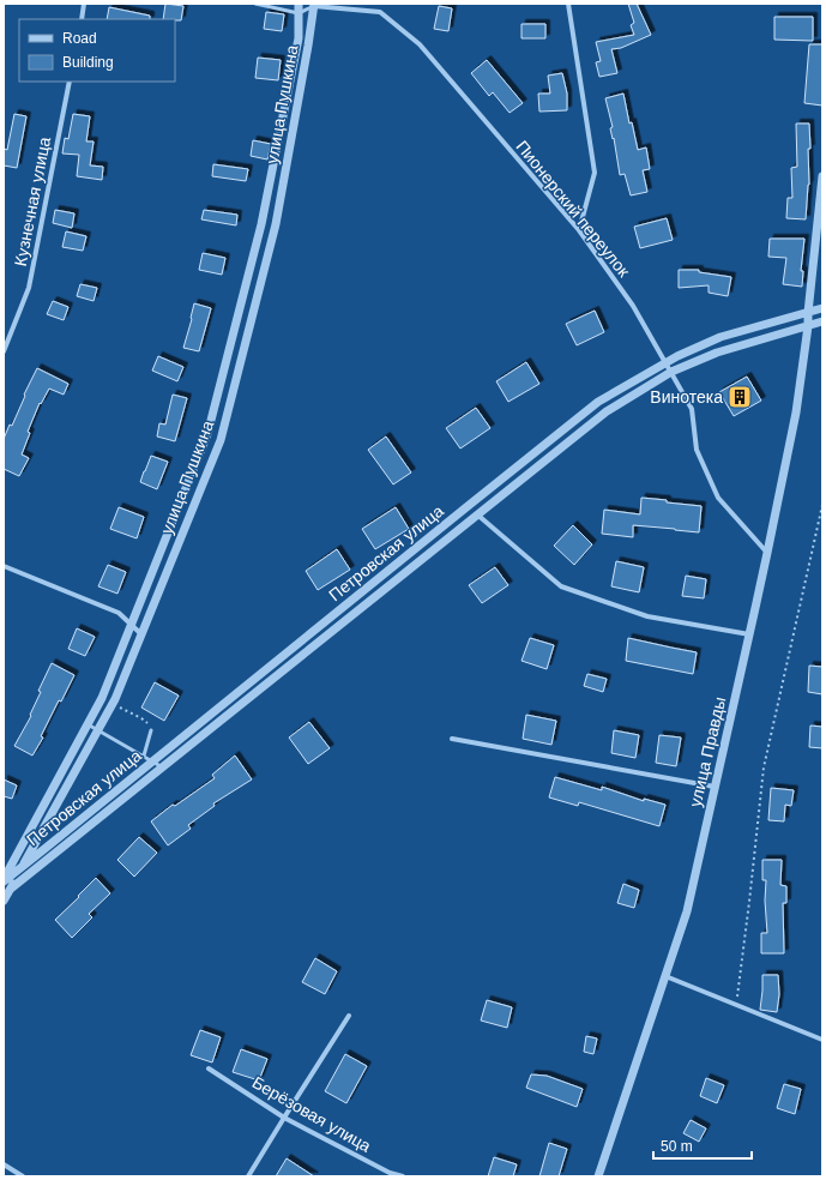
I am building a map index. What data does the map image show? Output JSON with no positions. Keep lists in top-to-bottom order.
{
  "streets": {
    "street": [
      "улица Пушкина",
      "Кузнечная улица",
      "Пионерский переулок",
      "Петровская улица",
      "улица Правды",
      "Берёзовая улица"
    ]
  },
  "crossings": [
    ["улица Пушкина", "Пионерский переулок"],
    ["улица Пушкина", "Петровская улица"],
    ["Пионерский переулок", "Петровская улица"],
    ["Пионерский переулок", "улица Правды"],
    ["Петровская улица", "улица Правды"]
  ],
  "places": {
    "building": ["Винотека"]
  },
  "legend": ["Road", "Building"],
  "scale_bar": "50 m"
}
